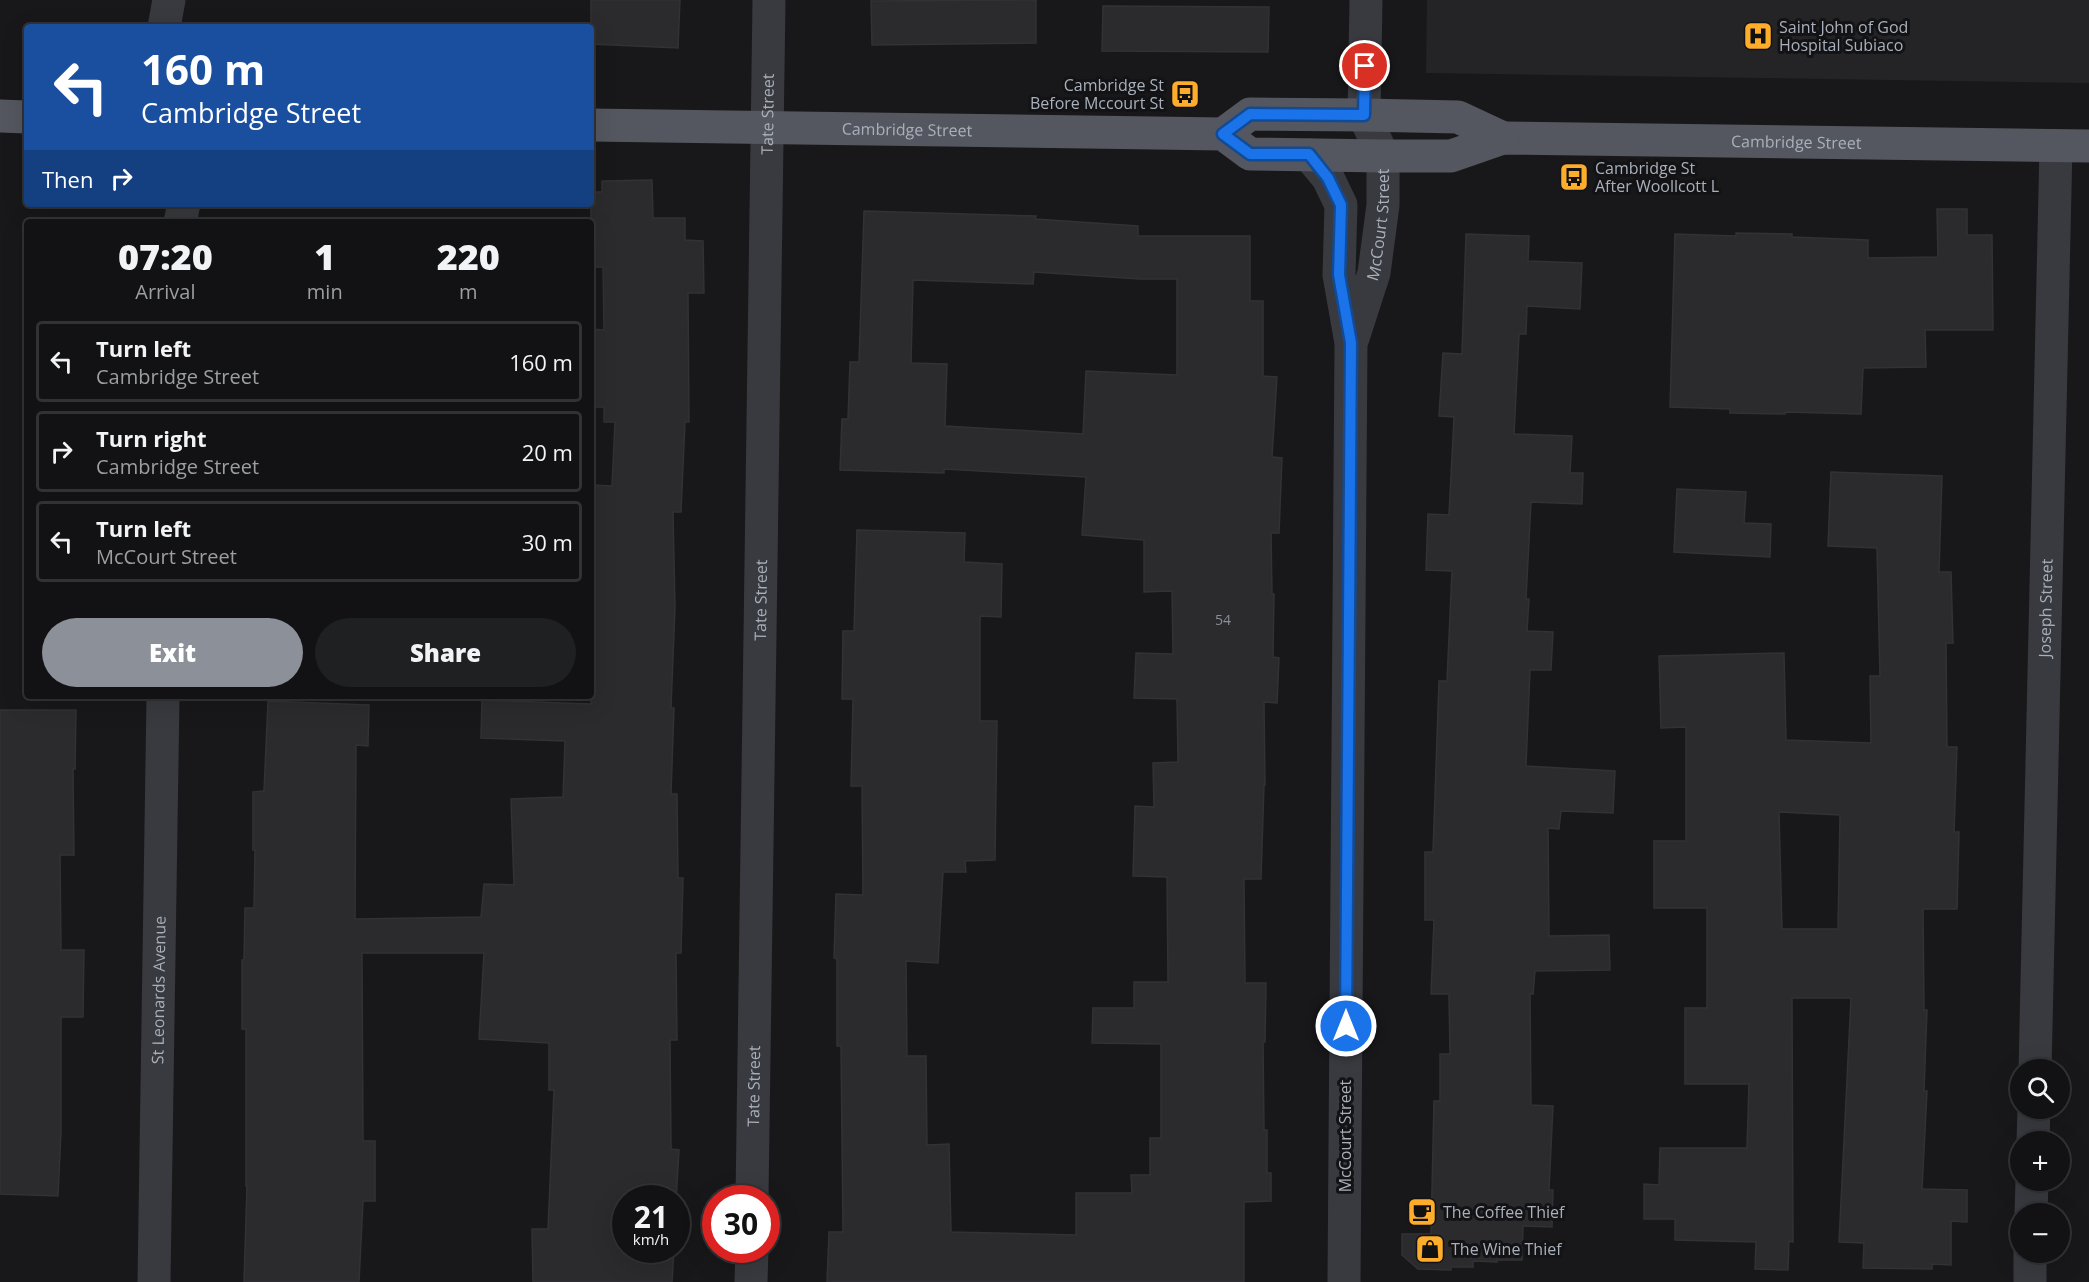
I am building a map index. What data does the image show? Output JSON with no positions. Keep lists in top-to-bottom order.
{
  "streets": {
    "main road": ["Cambridge Street"],
    "street": [
      "Tate Street",
      "McCourt Street",
      "Joseph Street",
      "St Leonards Avenue"
    ]
  },
  "crossings": [
    ["Tate Street", "Cambridge Street"],
    ["Cambridge Street", "McCourt Street"],
    ["Cambridge Street", "Joseph Street"]
  ],
  "places": {
    "hospital": ["Saint John of God Hospital Subiaco"],
    "bus stop": ["Cambridge St Before Mccourt St", "Cambridge St After Woollcott L"],
    "cafe": ["The Coffee Thief"],
    "shop": ["The Wine Thief"]
  },
  "house_numbers": ["54"],
  "page": {
    "turn": ["160 m", "Cambridge Street"],
    "then": "Then",
    "eta": [
      "07:20",
      "Arrival",
      "1",
      "min",
      "220",
      "m"
    ],
    "list": [
      {
        "name": "Turn left",
        "note": "Cambridge Street",
        "value": "160 m"
      },
      {
        "name": "Turn right",
        "note": "Cambridge Street",
        "value": "20 m"
      },
      {
        "name": "Turn left",
        "note": "McCourt Street",
        "value": "30 m"
      }
    ],
    "buttons": ["Exit", "Share"],
    "map_buttons": ["+", "−"],
    "speed": "21 km/h",
    "limit": "30"
  }
}
